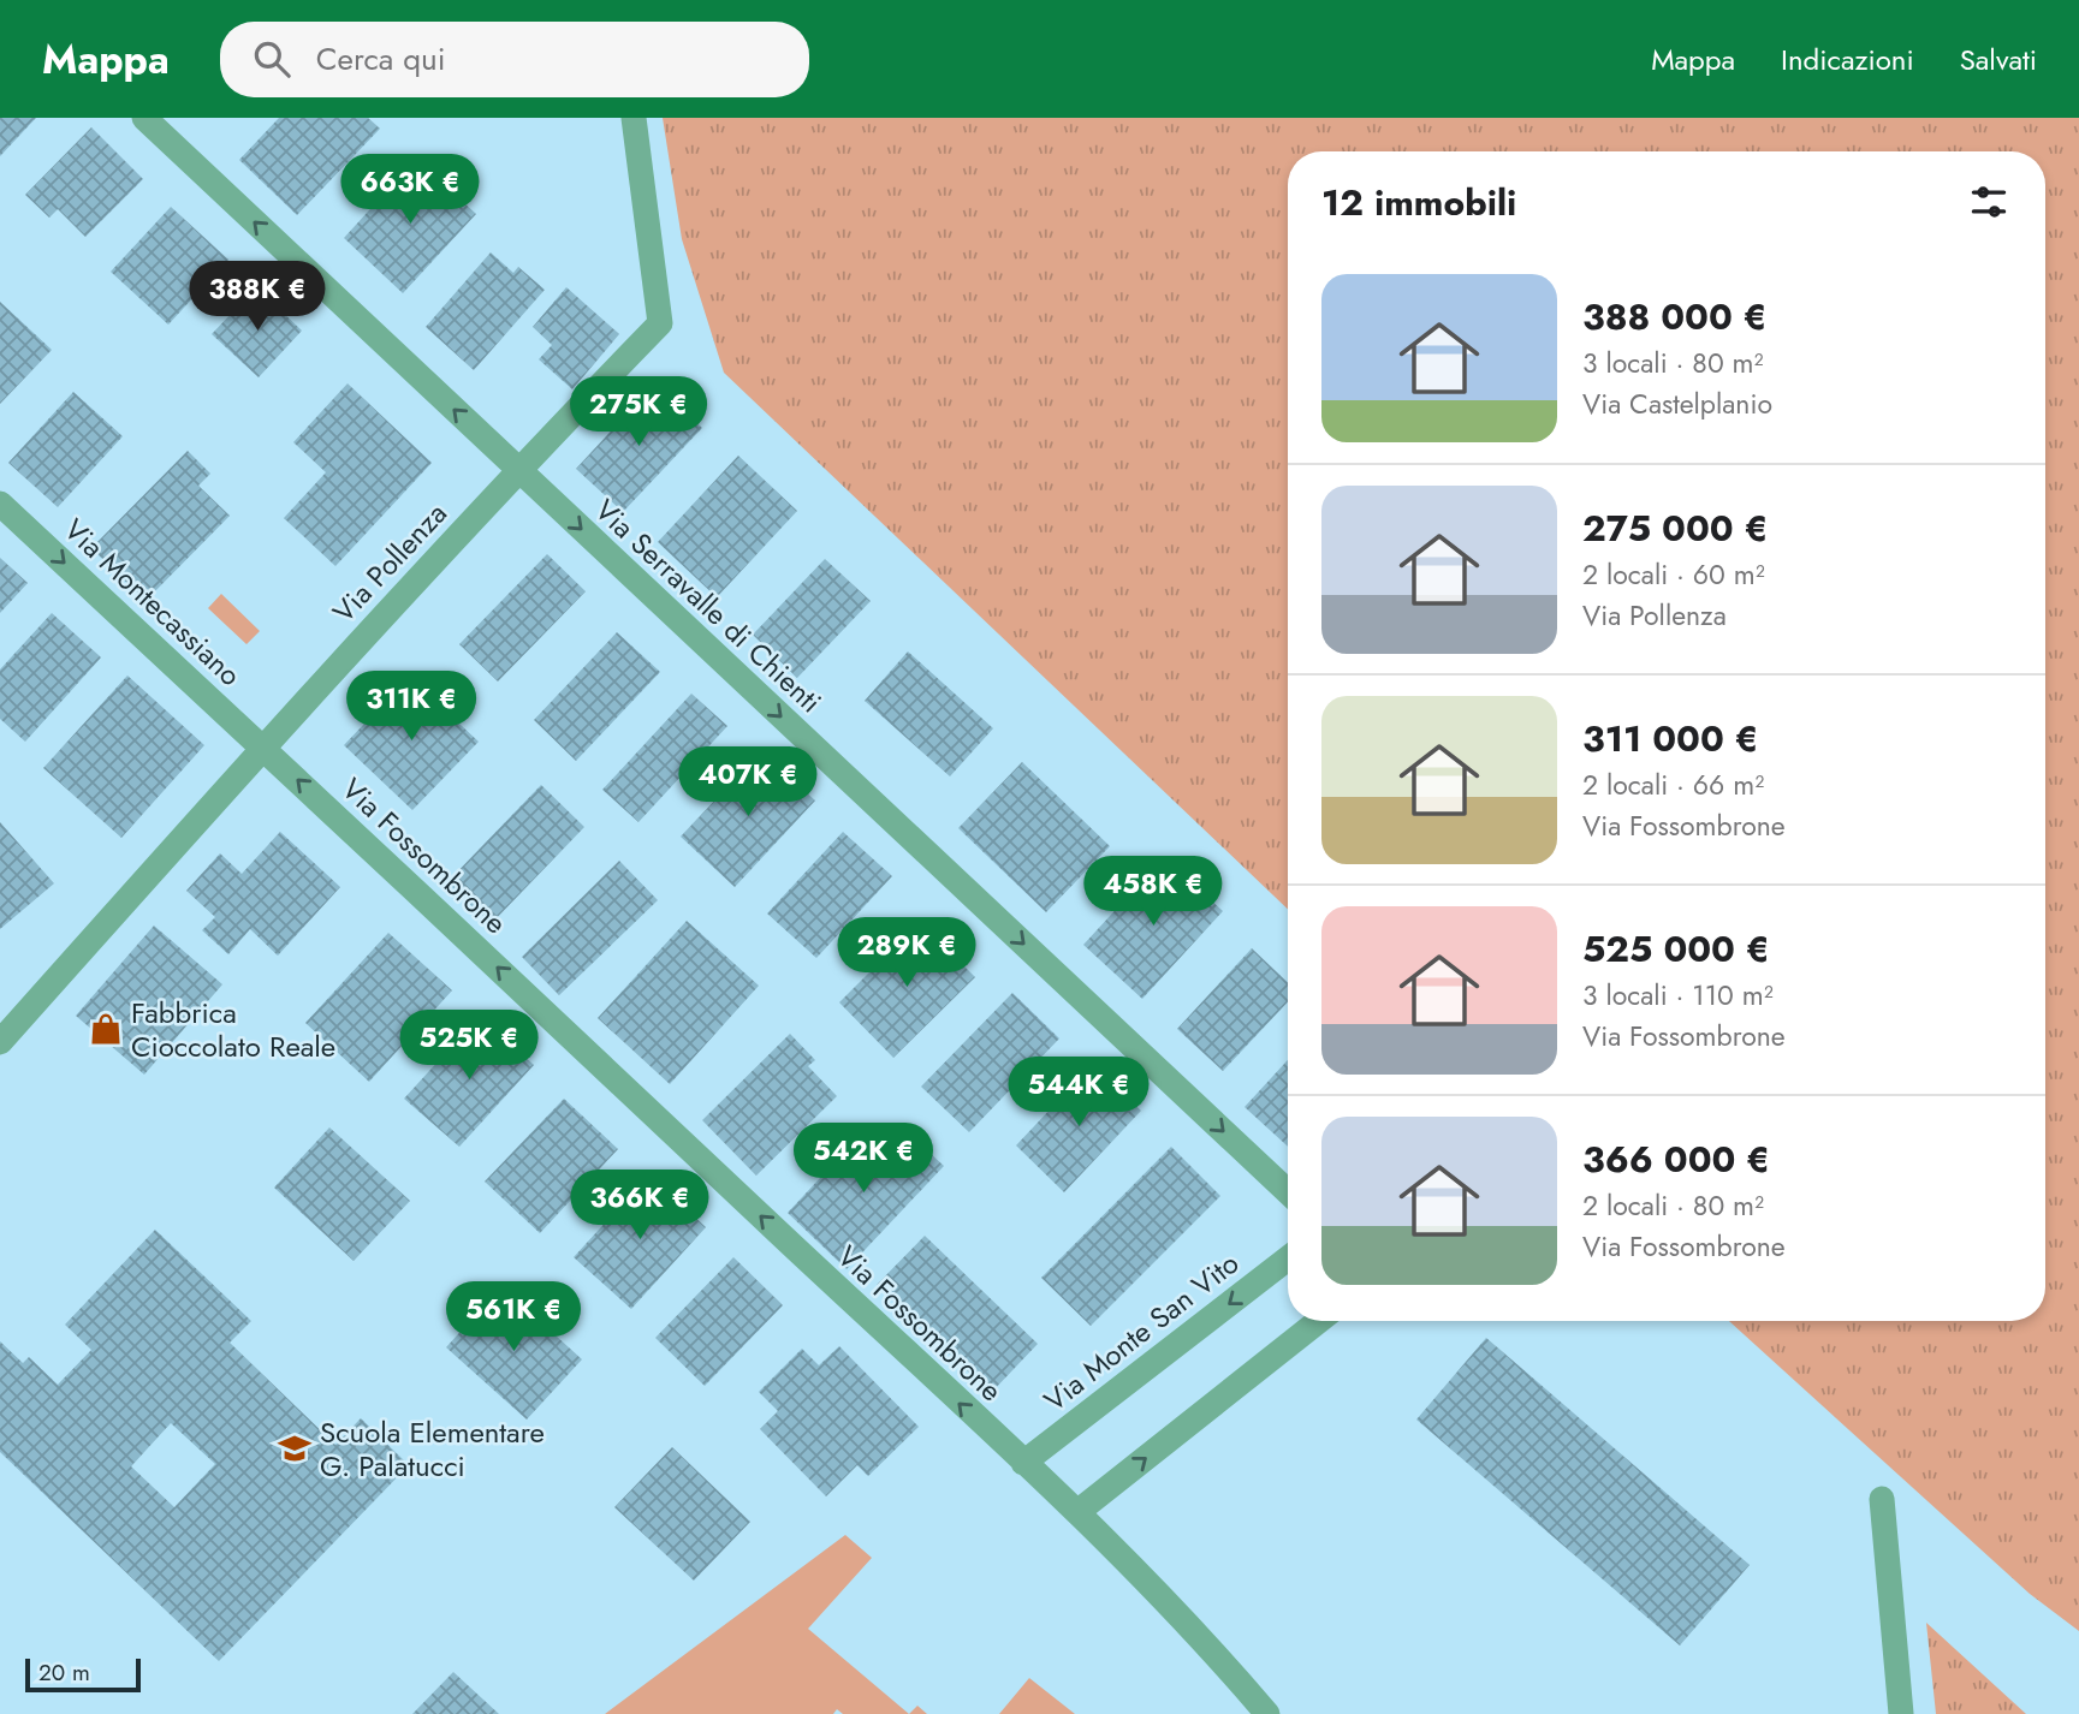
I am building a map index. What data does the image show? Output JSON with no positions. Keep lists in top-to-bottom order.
{
  "streets": {
    "street": [
      "Via Pollenza",
      "Via Montecassiano",
      "Via Serravalle di Chienti",
      "Via Fossombrone",
      "Via Monte San Vito"
    ]
  },
  "crossings": [
    ["Via Pollenza", "Via Montecassiano"],
    ["Via Pollenza", "Via Serravalle di Chienti"],
    ["Via Pollenza", "Via Fossombrone"],
    ["Via Montecassiano", "Via Fossombrone"],
    ["Via Fossombrone", "Via Monte San Vito"]
  ],
  "one_way": ["Via Montecassiano", "Via Fossombrone"],
  "places": {
    "shop": ["Fabbrica Cioccolato Reale"],
    "school or university": ["Scuola Elementare G. Palatucci"]
  },
  "scale_bar": "20 m",
  "page": {
    "header": "Mappa",
    "search": "Cerca qui",
    "nav": ["Mappa", "Indicazioni", "Salvati"],
    "heading": "12 immobili",
    "price": [
      "663K €",
      "388K €",
      "275K €",
      "311K €",
      "407K €",
      "458K €",
      "289K €",
      "525K €",
      "544K €",
      "542K €",
      "366K €",
      "561K €"
    ],
    "list": [
      {
        "name": "388 000 €",
        "note": "3 locali · 80 m² · Via Castelplanio"
      },
      {
        "name": "275 000 €",
        "note": "2 locali · 60 m² · Via Pollenza"
      },
      {
        "name": "311 000 €",
        "note": "2 locali · 66 m² · Via Fossombrone"
      },
      {
        "name": "525 000 €",
        "note": "3 locali · 110 m² · Via Fossombrone"
      },
      {
        "name": "366 000 €",
        "note": "2 locali · 80 m² · Via Fossombrone"
      }
    ],
    "scale": "20 m"
  }
}
